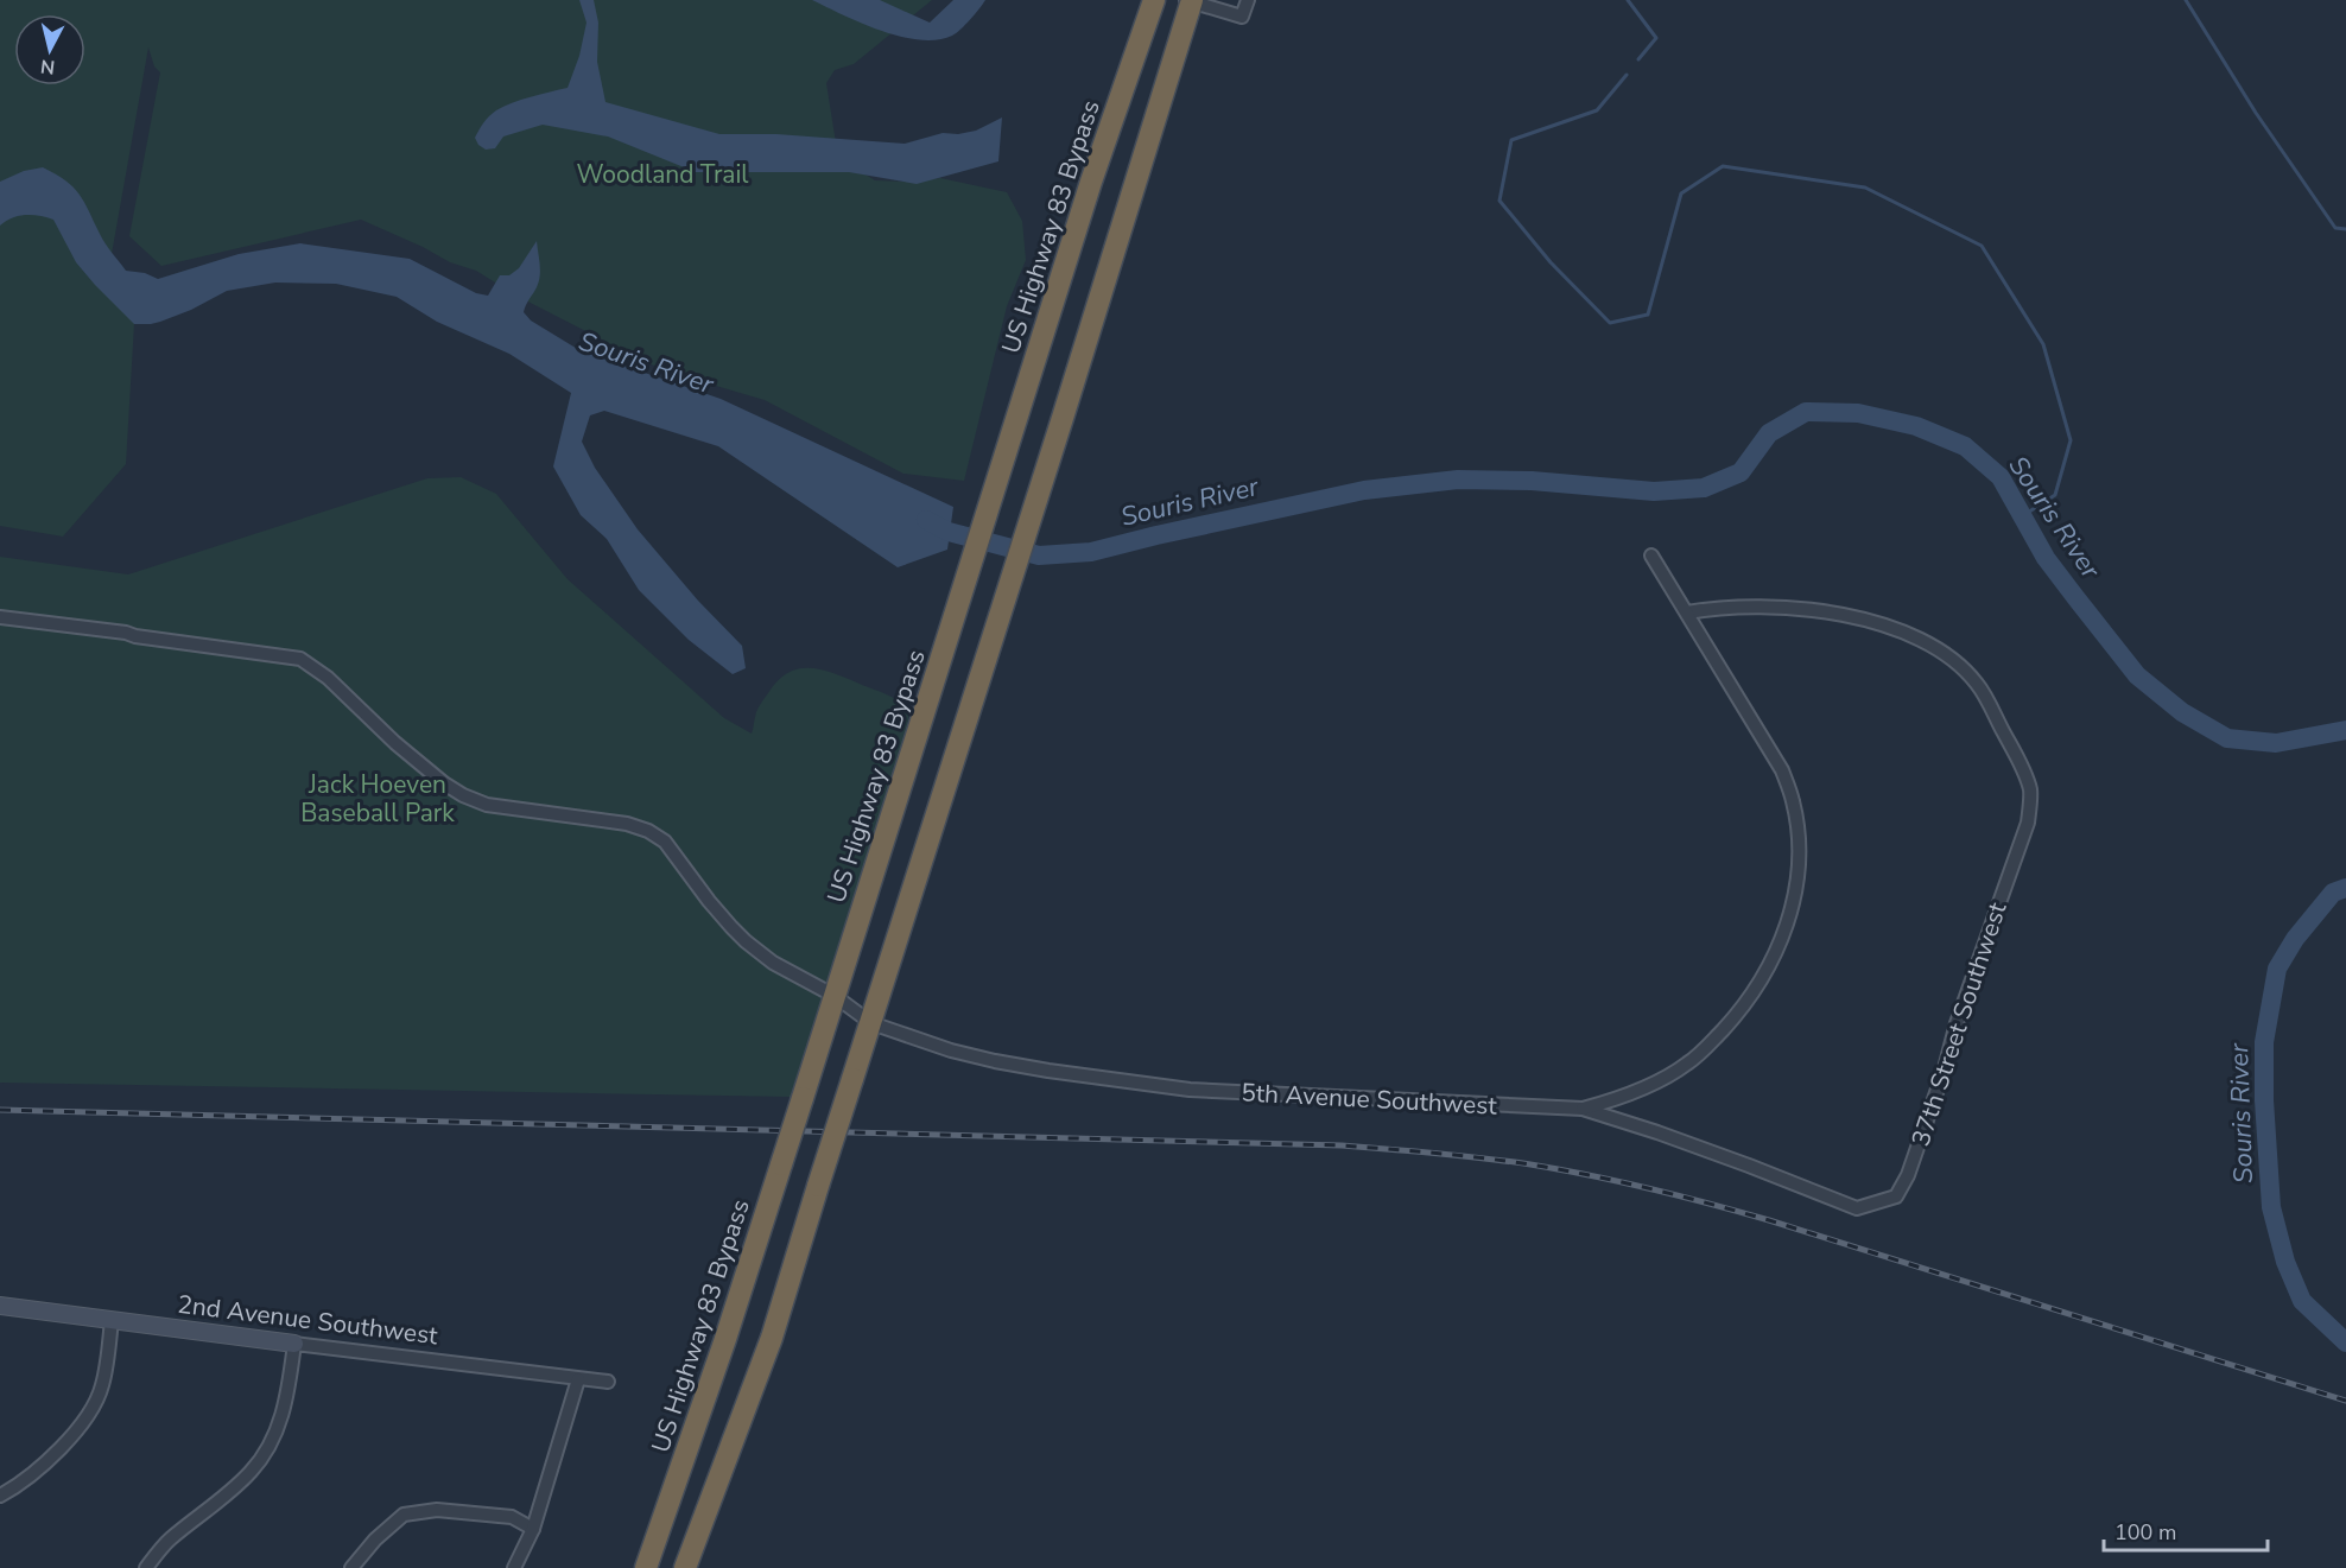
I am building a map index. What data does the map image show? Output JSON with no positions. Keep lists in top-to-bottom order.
{
  "streets": {
    "highway": ["US Highway 83 Bypass"],
    "street": ["37th Street Southwest", "5th Avenue Southwest", "2nd Avenue Southwest"]
  },
  "crossings": [
    ["US Highway 83 Bypass", "5th Avenue Southwest"],
    ["37th Street Southwest", "5th Avenue Southwest"]
  ],
  "water": ["Souris River"],
  "parks": ["Woodland Trail", "Jack Hoeven Baseball Park"],
  "scale_bar": "100 m",
  "north": "bottom"
}
